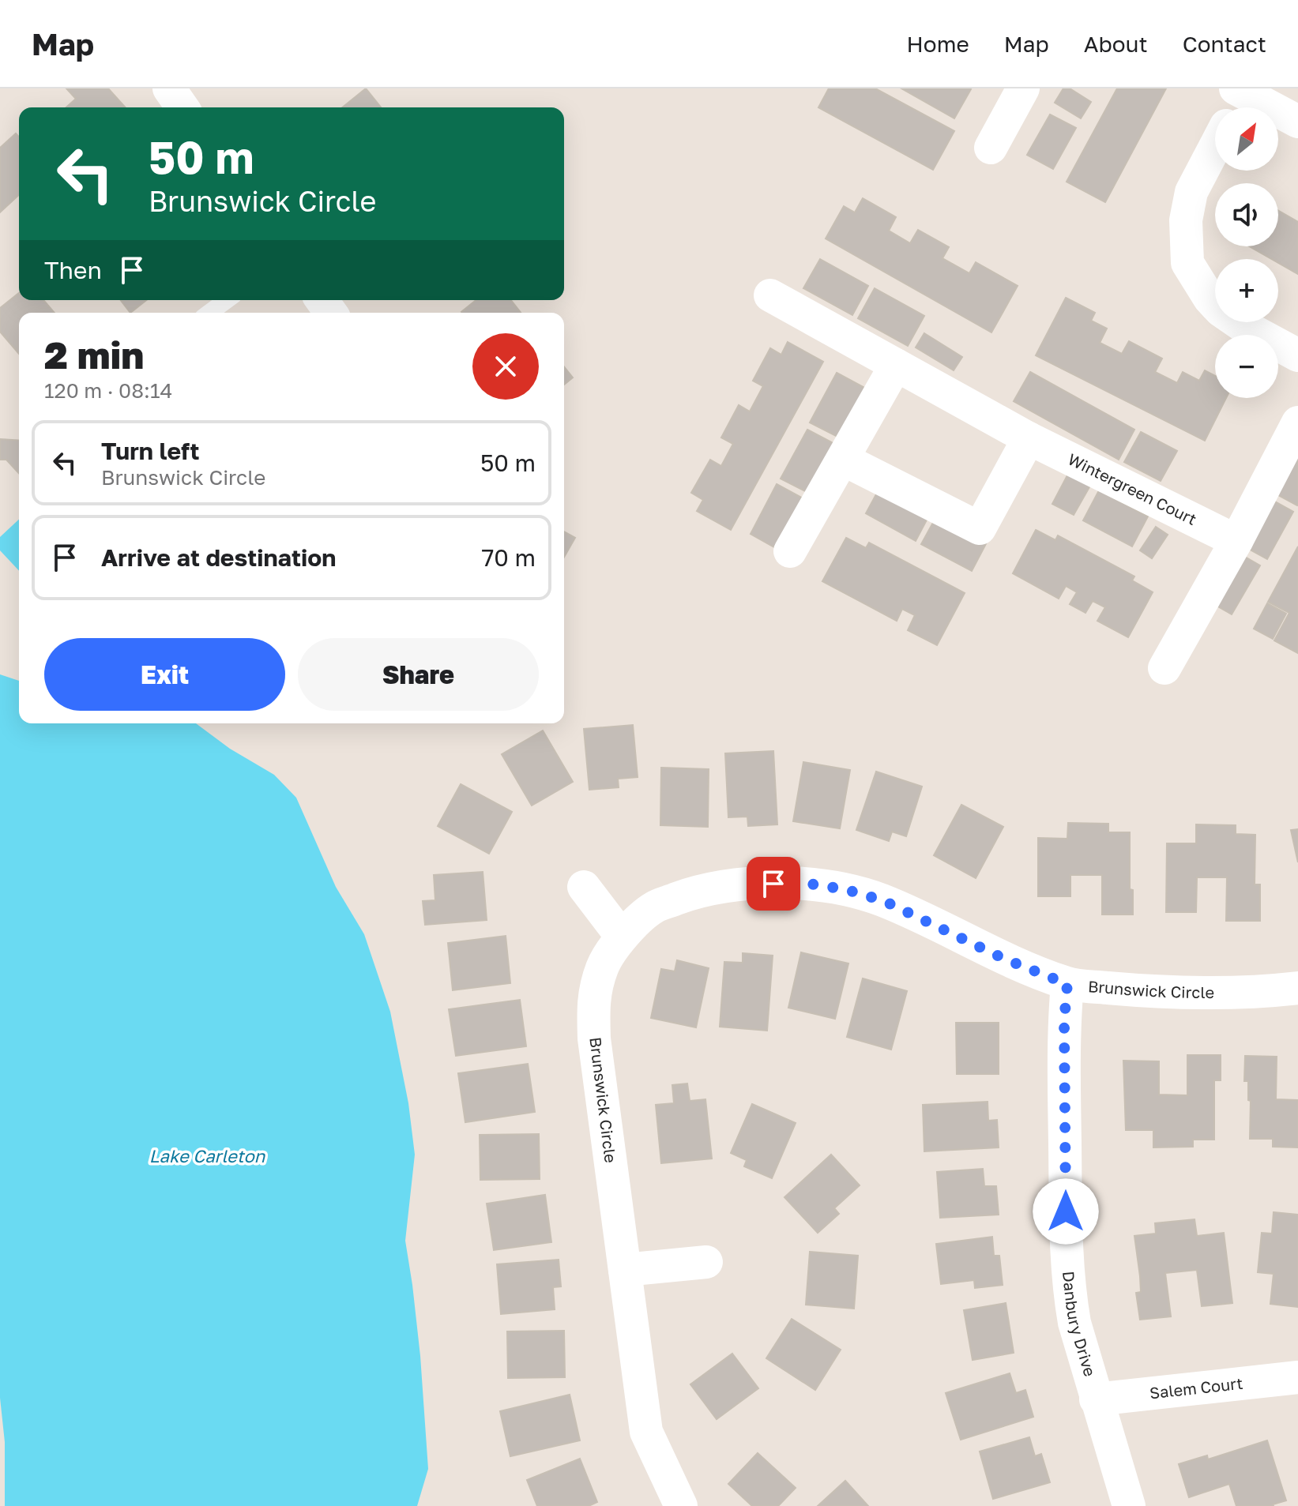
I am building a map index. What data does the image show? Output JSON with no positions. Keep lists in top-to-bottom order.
{
  "streets": {
    "street": [
      "Wintergreen Court",
      "Brunswick Circle",
      "Danbury Drive",
      "Salem Court"
    ]
  },
  "crossings": [
    ["Brunswick Circle", "Danbury Drive"],
    ["Danbury Drive", "Salem Court"]
  ],
  "water": ["Lake Carleton"],
  "north": "top right",
  "page": {
    "header": "Map",
    "nav": [
      "Home",
      "Map",
      "About",
      "Contact"
    ],
    "map_buttons": ["+", "−"],
    "turn": ["50 m", "Brunswick Circle"],
    "then": "Then",
    "heading": ["2 min", "120 m · 08:14"],
    "list": [
      {
        "name": "Turn left",
        "note": "Brunswick Circle",
        "value": "50 m"
      },
      {
        "name": "Arrive at destination",
        "value": "70 m"
      }
    ],
    "buttons": ["Exit", "Share"]
  }
}
